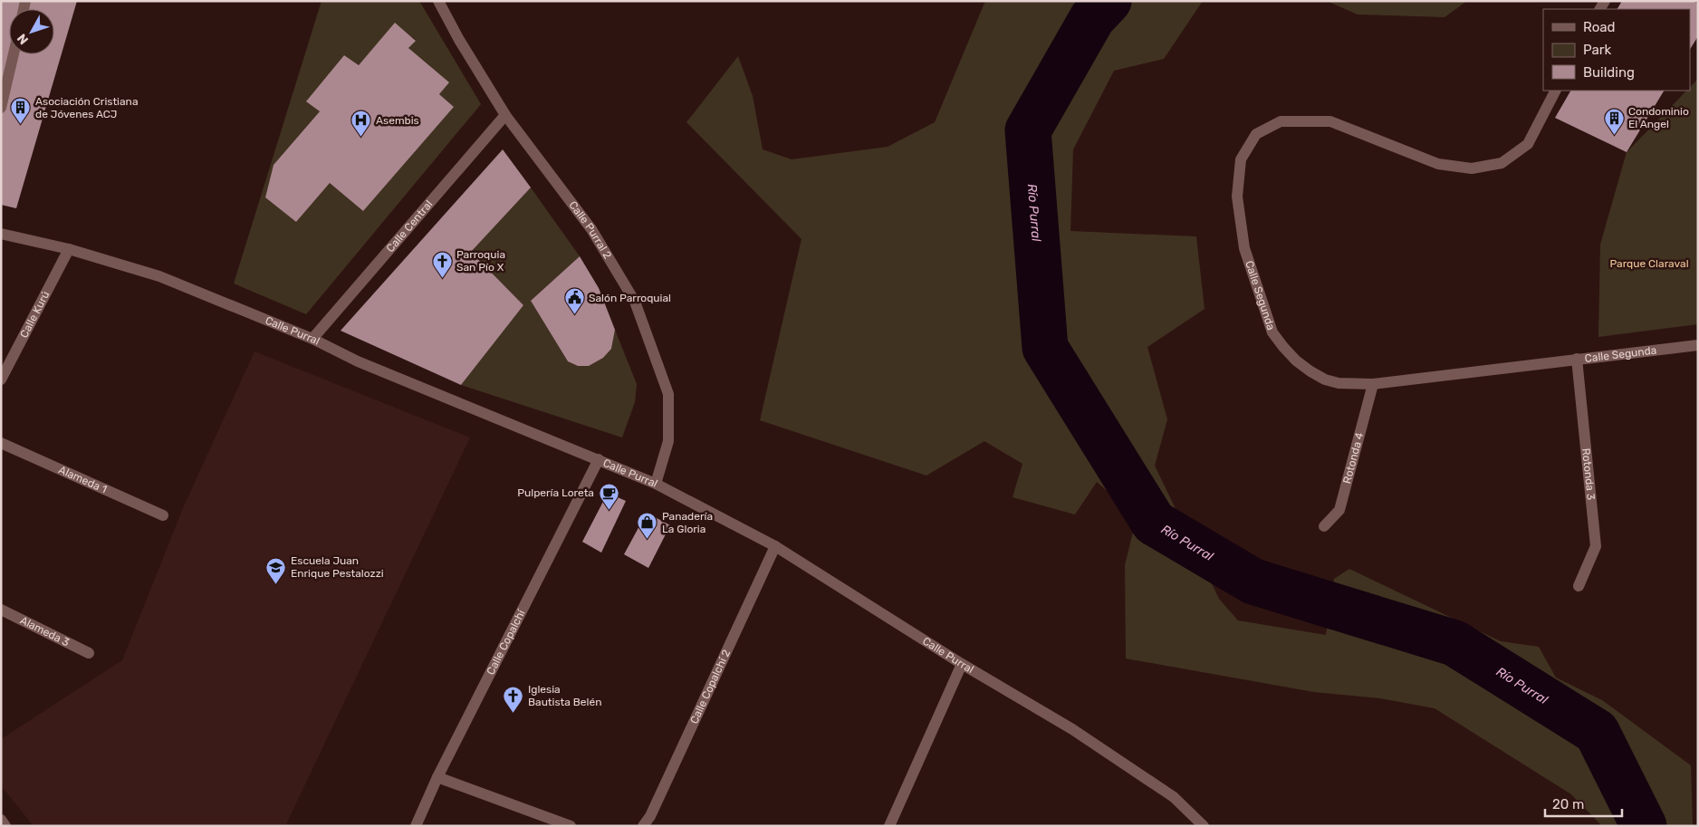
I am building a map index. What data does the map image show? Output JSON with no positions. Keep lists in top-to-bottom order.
{
  "streets": {
    "street": [
      "Calle Central",
      "Calle Purral 2",
      "Calle Segunda",
      "Calle Kurú",
      "Calle Purral",
      "Rotonda 4",
      "Rotonda 3",
      "Alameda 1",
      "Alameda 3",
      "Calle Copalchí",
      "Calle Copalchí 2"
    ]
  },
  "crossings": [
    ["Calle Central", "Calle Purral 2"],
    ["Calle Central", "Calle Purral"],
    ["Calle Purral 2", "Calle Purral"],
    ["Calle Segunda", "Rotonda 4"],
    ["Calle Segunda", "Rotonda 3"],
    ["Calle Kurú", "Calle Purral"],
    ["Calle Purral", "Calle Copalchí"],
    ["Calle Purral", "Calle Copalchí 2"]
  ],
  "water": ["Río Purral"],
  "parks": ["Parque Claraval"],
  "places": {
    "building": ["Asociación Cristiana de Jóvenes ACJ", "Condominio El Angel"],
    "hospital": ["Asembis"],
    "church": ["Parroquia San Pío X", "Iglesia Bautista Belén"],
    "public building": ["Salón Parroquial"],
    "cafe": ["Pulpería Loreta"],
    "shop": ["Panadería La Gloria"],
    "school or university": ["Escuela Juan Enrique Pestalozzi"]
  },
  "legend": ["Road", "Park", "Building"],
  "scale_bar": "20 m",
  "north": "bottom left"
}
